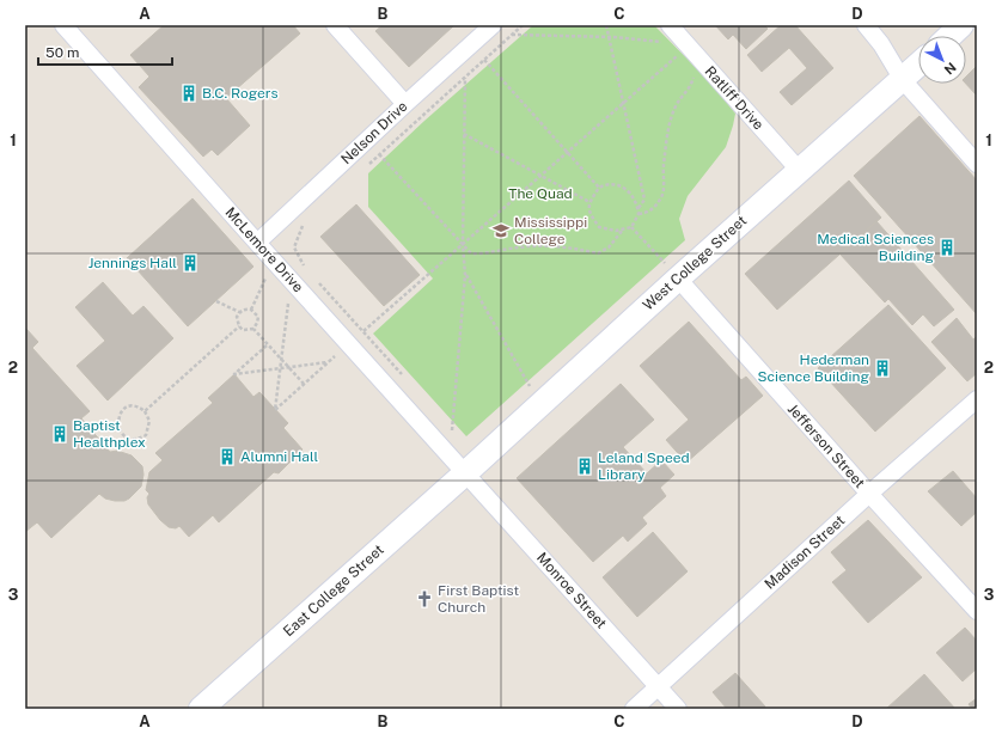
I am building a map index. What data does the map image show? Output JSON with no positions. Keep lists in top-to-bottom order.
{
  "streets": {
    "street": [
      "Ratliff Drive",
      "Nelson Drive",
      "McLemore Drive",
      "West College Street",
      "Jefferson Street",
      "Madison Street",
      "East College Street",
      "Monroe Street"
    ]
  },
  "crossings": [
    ["Ratliff Drive", "West College Street"],
    ["Nelson Drive", "McLemore Drive"],
    ["McLemore Drive", "West College Street"],
    ["McLemore Drive", "East College Street"],
    ["McLemore Drive", "Monroe Street"],
    ["West College Street", "Jefferson Street"],
    ["West College Street", "East College Street"],
    ["West College Street", "Monroe Street"],
    ["Jefferson Street", "Madison Street"],
    ["Madison Street", "Monroe Street"],
    ["East College Street", "Monroe Street"]
  ],
  "parks": ["The Quad"],
  "places": {
    "building": [
      "B.C. Rogers",
      "Medical Sciences Building",
      "Jennings Hall",
      "Hederman Science Building",
      "Baptist Healthplex",
      "Alumni Hall",
      "Leland Speed Library"
    ],
    "school or university": ["Mississippi College"],
    "church": ["First Baptist Church"]
  },
  "scale_bar": "50 m",
  "north": "bottom right",
  "grid": {
    "columns": [
      "A",
      "B",
      "C",
      "D"
    ],
    "rows": ["1", "2", "3"]
  }
}
